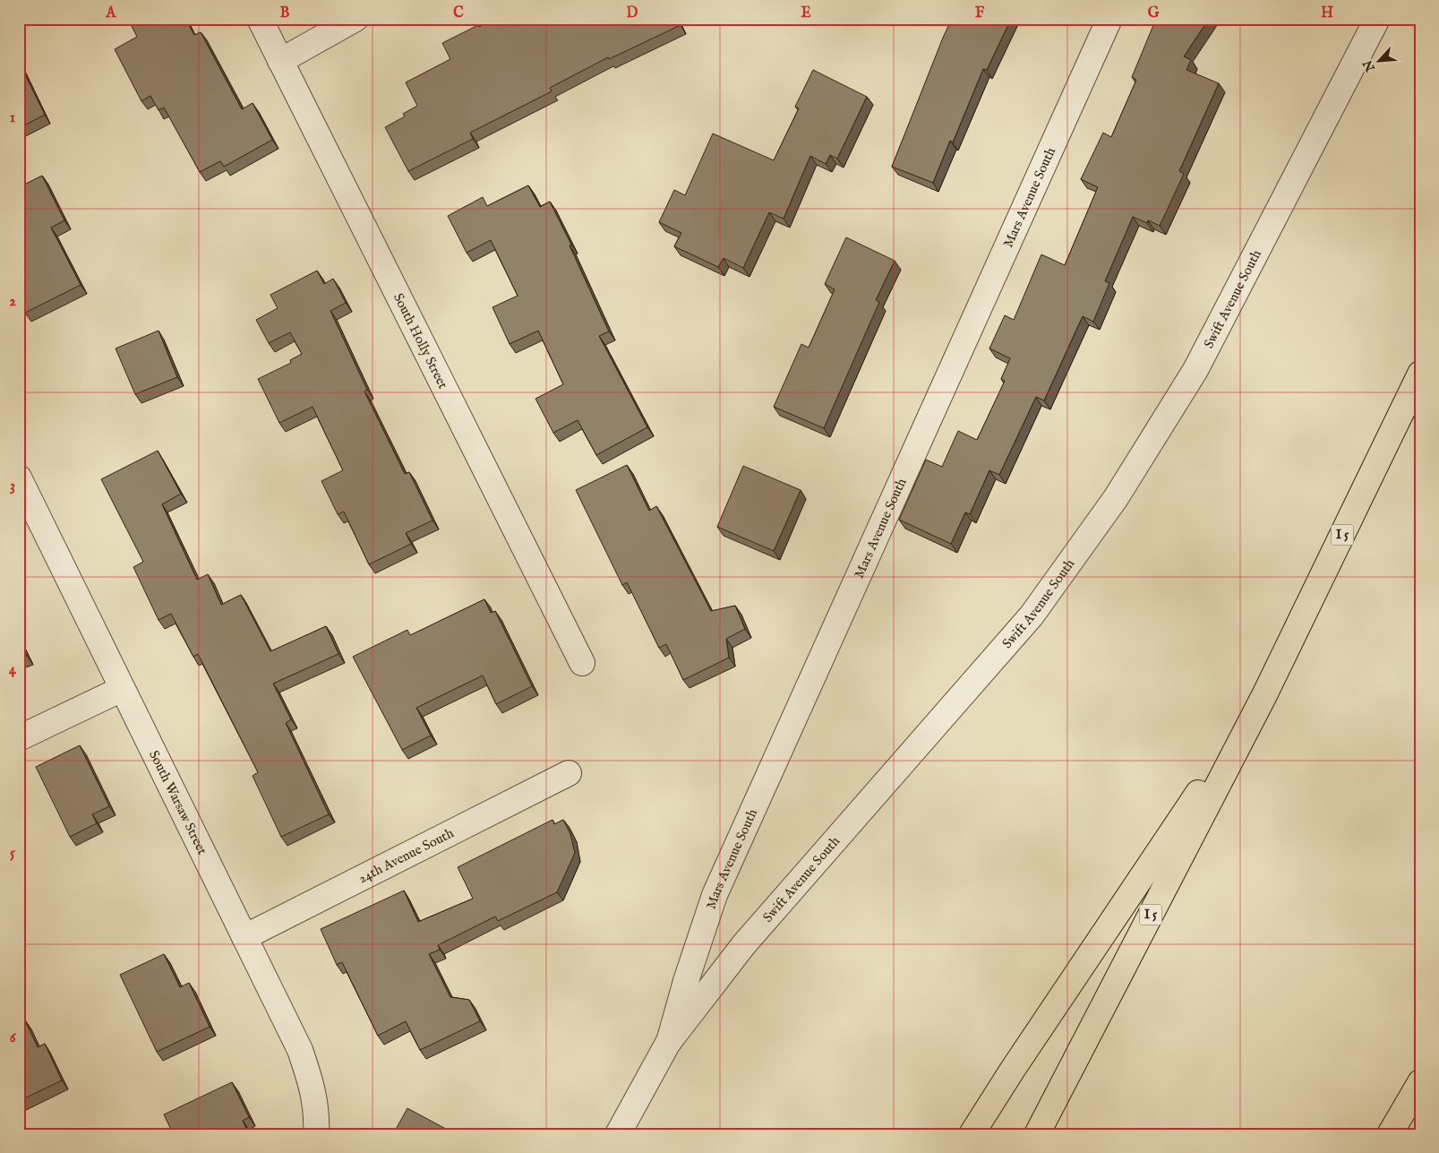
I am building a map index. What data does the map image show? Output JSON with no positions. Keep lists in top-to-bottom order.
{
  "streets": {
    "highway": ["I 5"],
    "street": [
      "Mars Avenue South",
      "Swift Avenue South",
      "South Holly Street",
      "South Warsaw Street",
      "24th Avenue South"
    ]
  },
  "crossings": [
    ["Mars Avenue South", "Swift Avenue South"],
    ["South Warsaw Street", "24th Avenue South"]
  ],
  "north": "bottom left",
  "grid": {
    "columns": [
      "A",
      "B",
      "C",
      "D",
      "E",
      "F",
      "G",
      "H"
    ],
    "rows": [
      "1",
      "2",
      "3",
      "4",
      "5",
      "6"
    ]
  }
}
